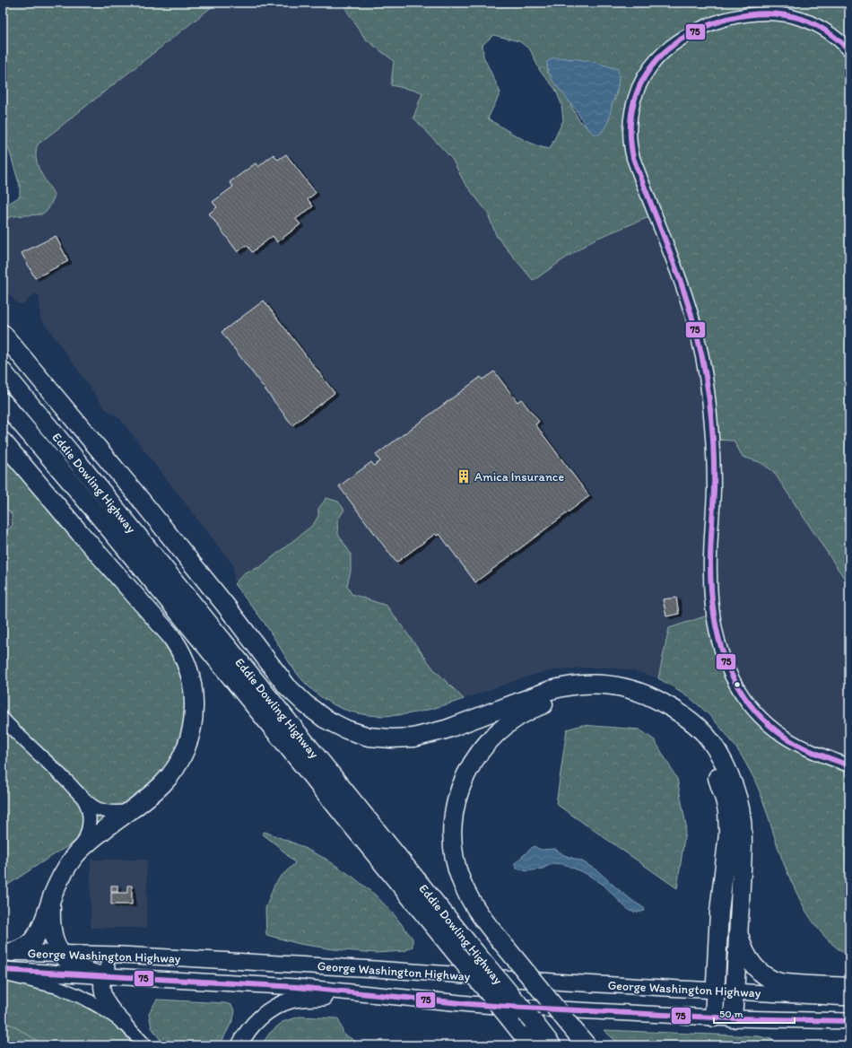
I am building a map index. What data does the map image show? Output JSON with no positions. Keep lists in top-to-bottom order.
{
  "streets": {
    "highway": ["Eddie Dowling Highway"],
    "main road": ["George Washington Highway"]
  },
  "places": {
    "building": ["Amica Insurance"]
  },
  "lines": ["transit line 75"],
  "scale_bar": "50 m"
}
